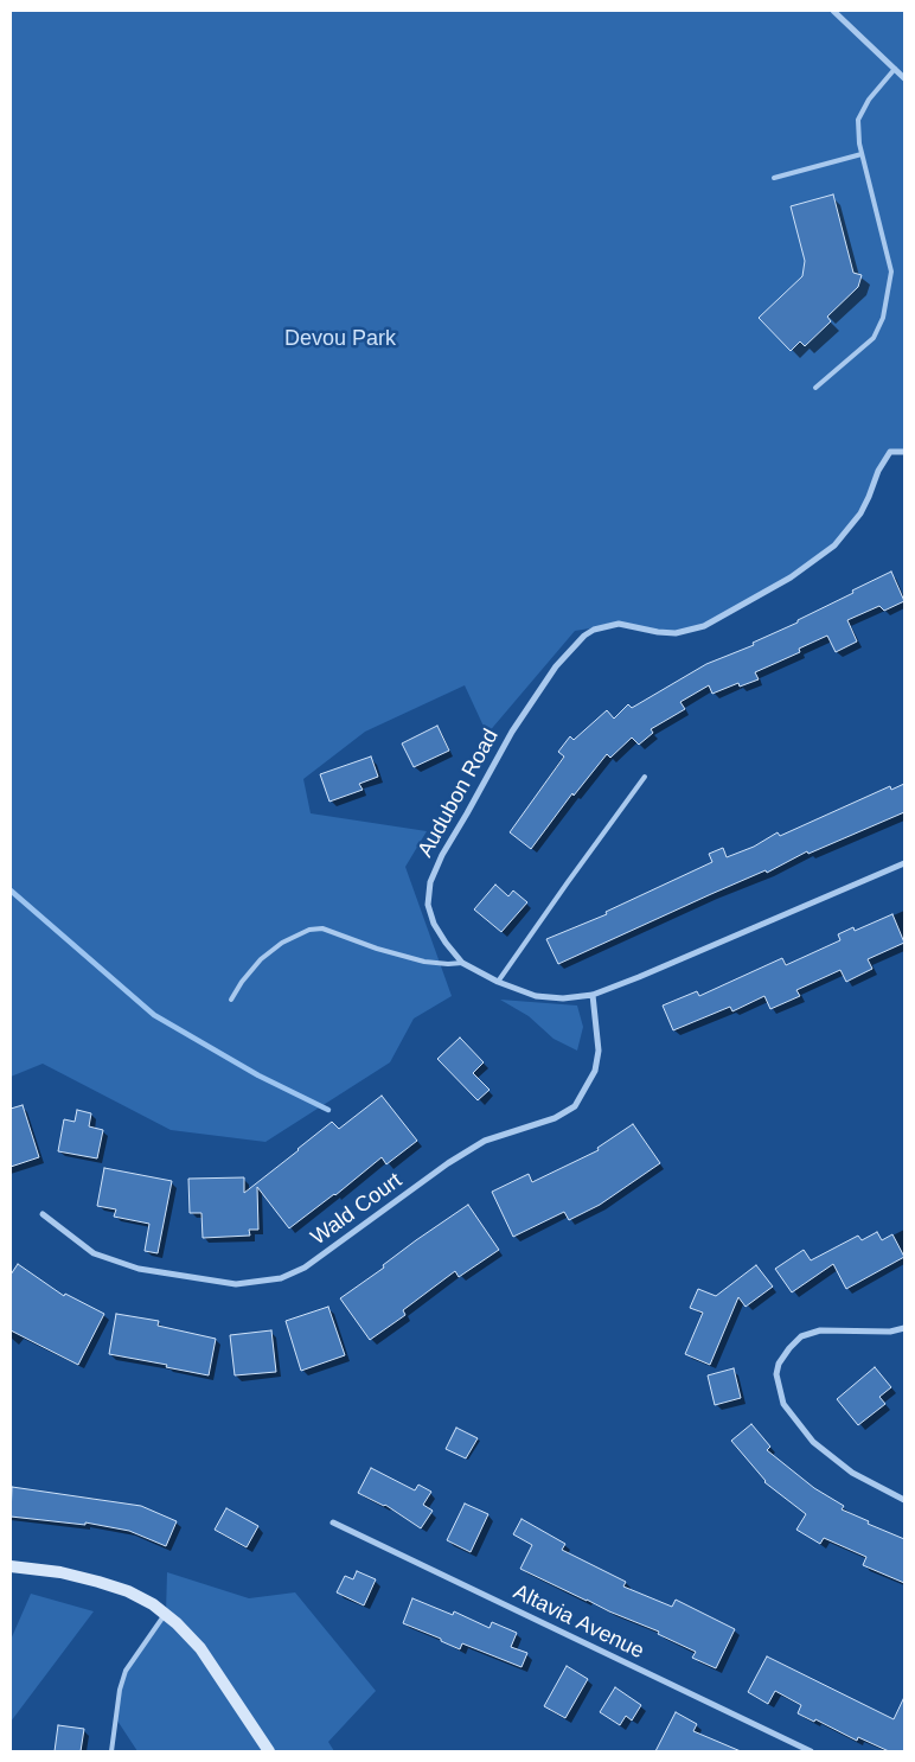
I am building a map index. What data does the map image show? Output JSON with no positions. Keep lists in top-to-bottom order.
{
  "streets": {
    "street": ["Audubon Road", "Wald Court", "Altavia Avenue"]
  },
  "crossings": [
    ["Audubon Road", "Wald Court"]
  ],
  "parks": ["Devou Park"]
}
